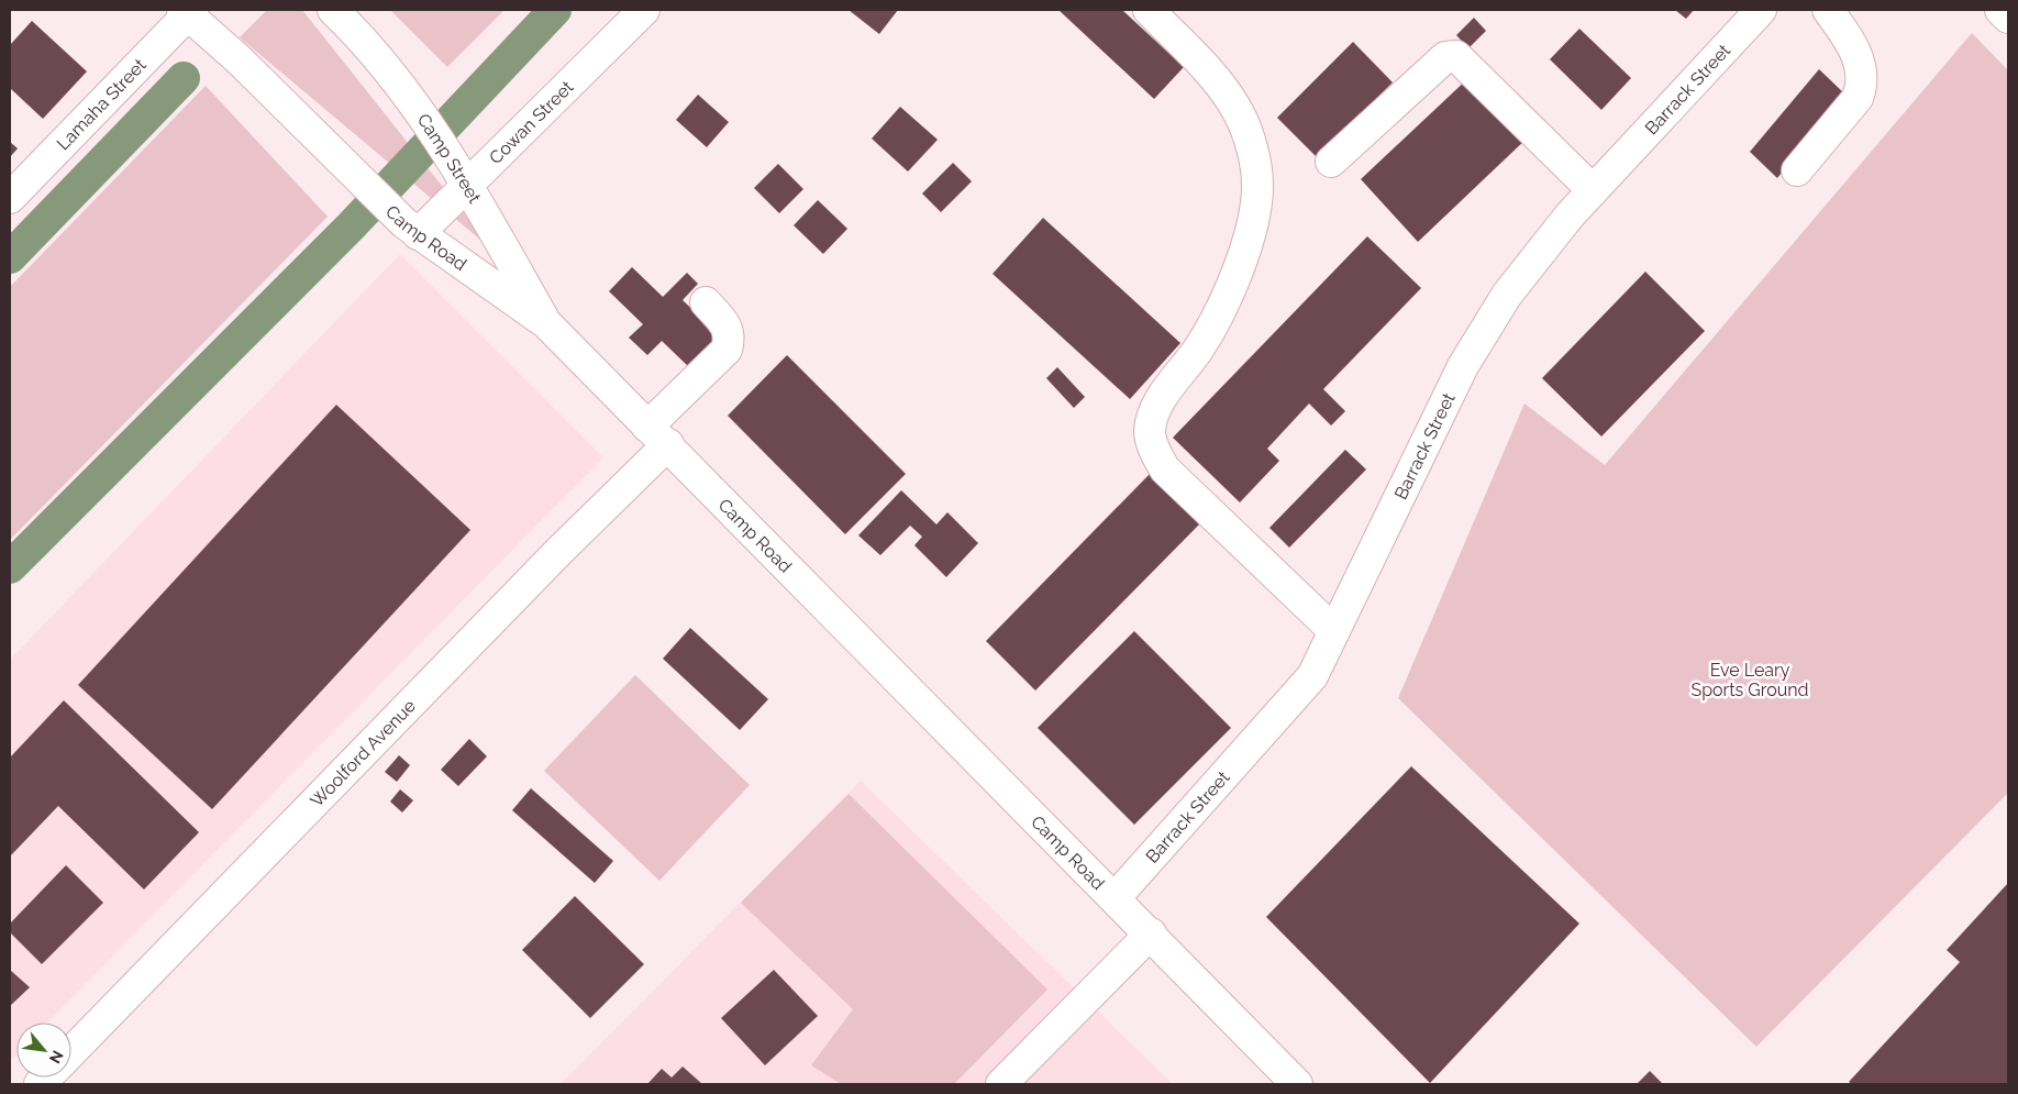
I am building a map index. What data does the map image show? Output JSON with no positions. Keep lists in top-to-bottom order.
{
  "streets": {
    "street": [
      "Barrack Street",
      "Lamaha Street",
      "Cowan Street",
      "Camp Street",
      "Camp Road",
      "Woolford Avenue"
    ]
  },
  "crossings": [
    ["Barrack Street", "Camp Road"],
    ["Lamaha Street", "Camp Road"],
    ["Cowan Street", "Camp Street"],
    ["Cowan Street", "Camp Road"],
    ["Camp Street", "Camp Road"],
    ["Camp Road", "Woolford Avenue"]
  ],
  "parks": ["Eve Leary Sports Ground"],
  "north": "bottom right"
}
